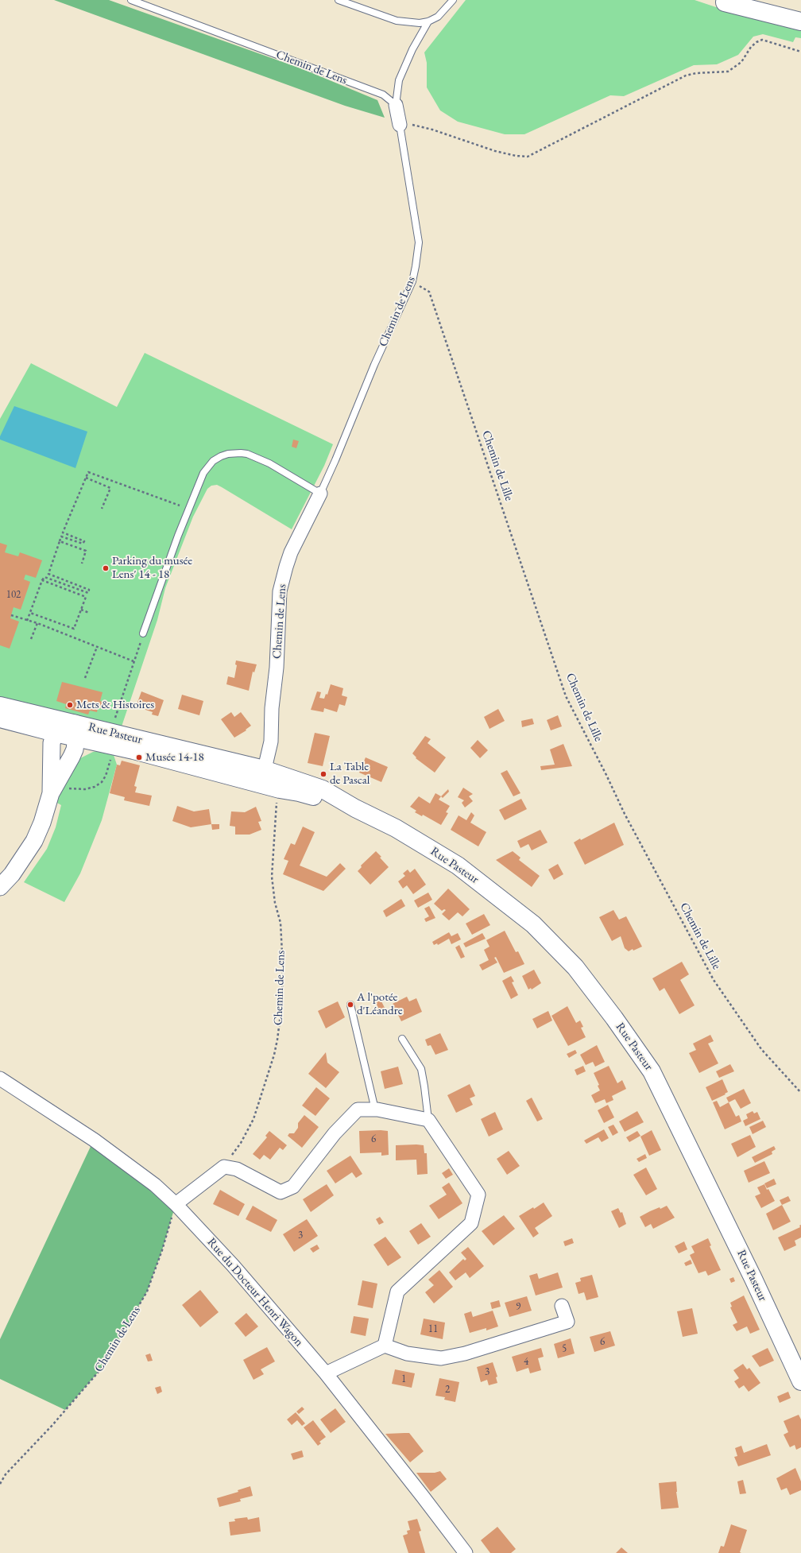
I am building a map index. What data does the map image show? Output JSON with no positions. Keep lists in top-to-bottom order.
{
  "streets": {
    "main road": ["Rue Pasteur"],
    "street": ["Chemin de Lens", "Rue du Docteur Henri Wagon"],
    "path": ["Chemin de Lille"]
  },
  "crossings": [
    ["Chemin de Lens", "Chemin de Lille"],
    ["Chemin de Lens", "Rue Pasteur"],
    ["Chemin de Lens", "Rue du Docteur Henri Wagon"]
  ],
  "places": [
    "Parking du musée Lens' 14 - 18",
    "Mets & Histoires",
    "Musée 14-18",
    "La Table de Pascal",
    "A l'potée d'Léandre"
  ],
  "house_numbers": [
    "102",
    "6",
    "3",
    "9",
    "11",
    "6",
    "5",
    "4",
    "3",
    "1",
    "2"
  ]
}
